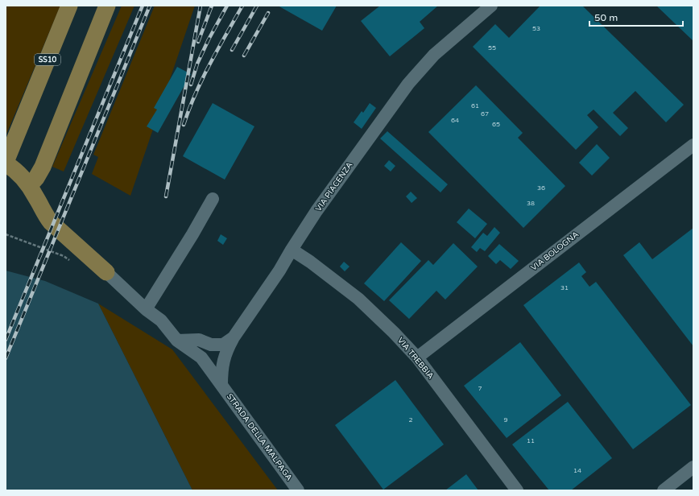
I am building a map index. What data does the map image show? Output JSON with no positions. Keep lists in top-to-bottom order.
{
  "streets": {
    "main road": ["SS10"],
    "street": [
      "VIA PIACENZA",
      "VIA BOLOGNA",
      "VIA TREBBIA",
      "STRADA DELLA MALPAGA"
    ]
  },
  "crossings": [
    ["VIA PIACENZA", "VIA TREBBIA"],
    ["VIA PIACENZA", "STRADA DELLA MALPAGA"],
    ["VIA BOLOGNA", "VIA TREBBIA"]
  ],
  "house_numbers": [
    "53",
    "55",
    "61",
    "67",
    "64",
    "65",
    "36",
    "38",
    "31",
    "7",
    "2",
    "9",
    "11",
    "14"
  ],
  "scale_bar": "50 m"
}
